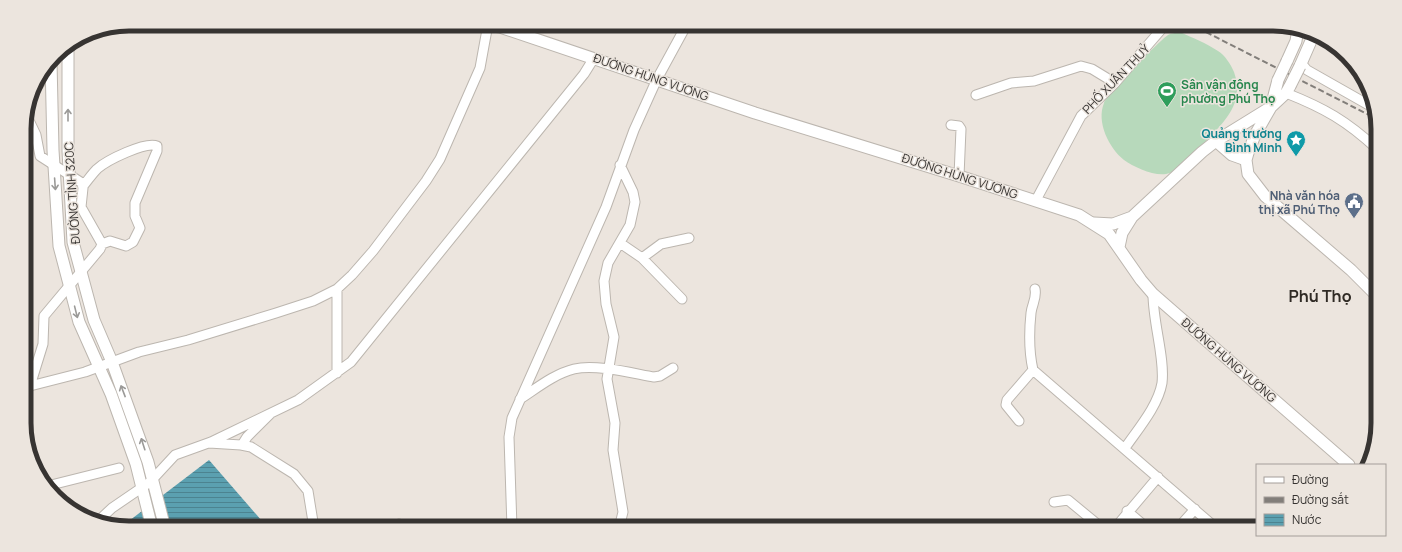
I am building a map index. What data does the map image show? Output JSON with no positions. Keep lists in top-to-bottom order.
{
  "streets": {
    "main road": ["ĐƯỜNG HÙNG VƯƠNG", "ĐƯỜNG TỈNH 320C"],
    "street": ["PHỐ XUÂN THUỶ"]
  },
  "crossings": [
    ["ĐƯỜNG HÙNG VƯƠNG", "PHỐ XUÂN THUỶ"]
  ],
  "districts": ["Phú Thọ"],
  "places": {
    "sports": ["Sân vận động phường Phú Thọ"],
    "place": ["Quảng trường Bình Minh"],
    "public building": ["Nhà văn hóa thị xã Phú Thọ"]
  },
  "legend": ["Đường", "Đường sắt", "Nước"]
}
